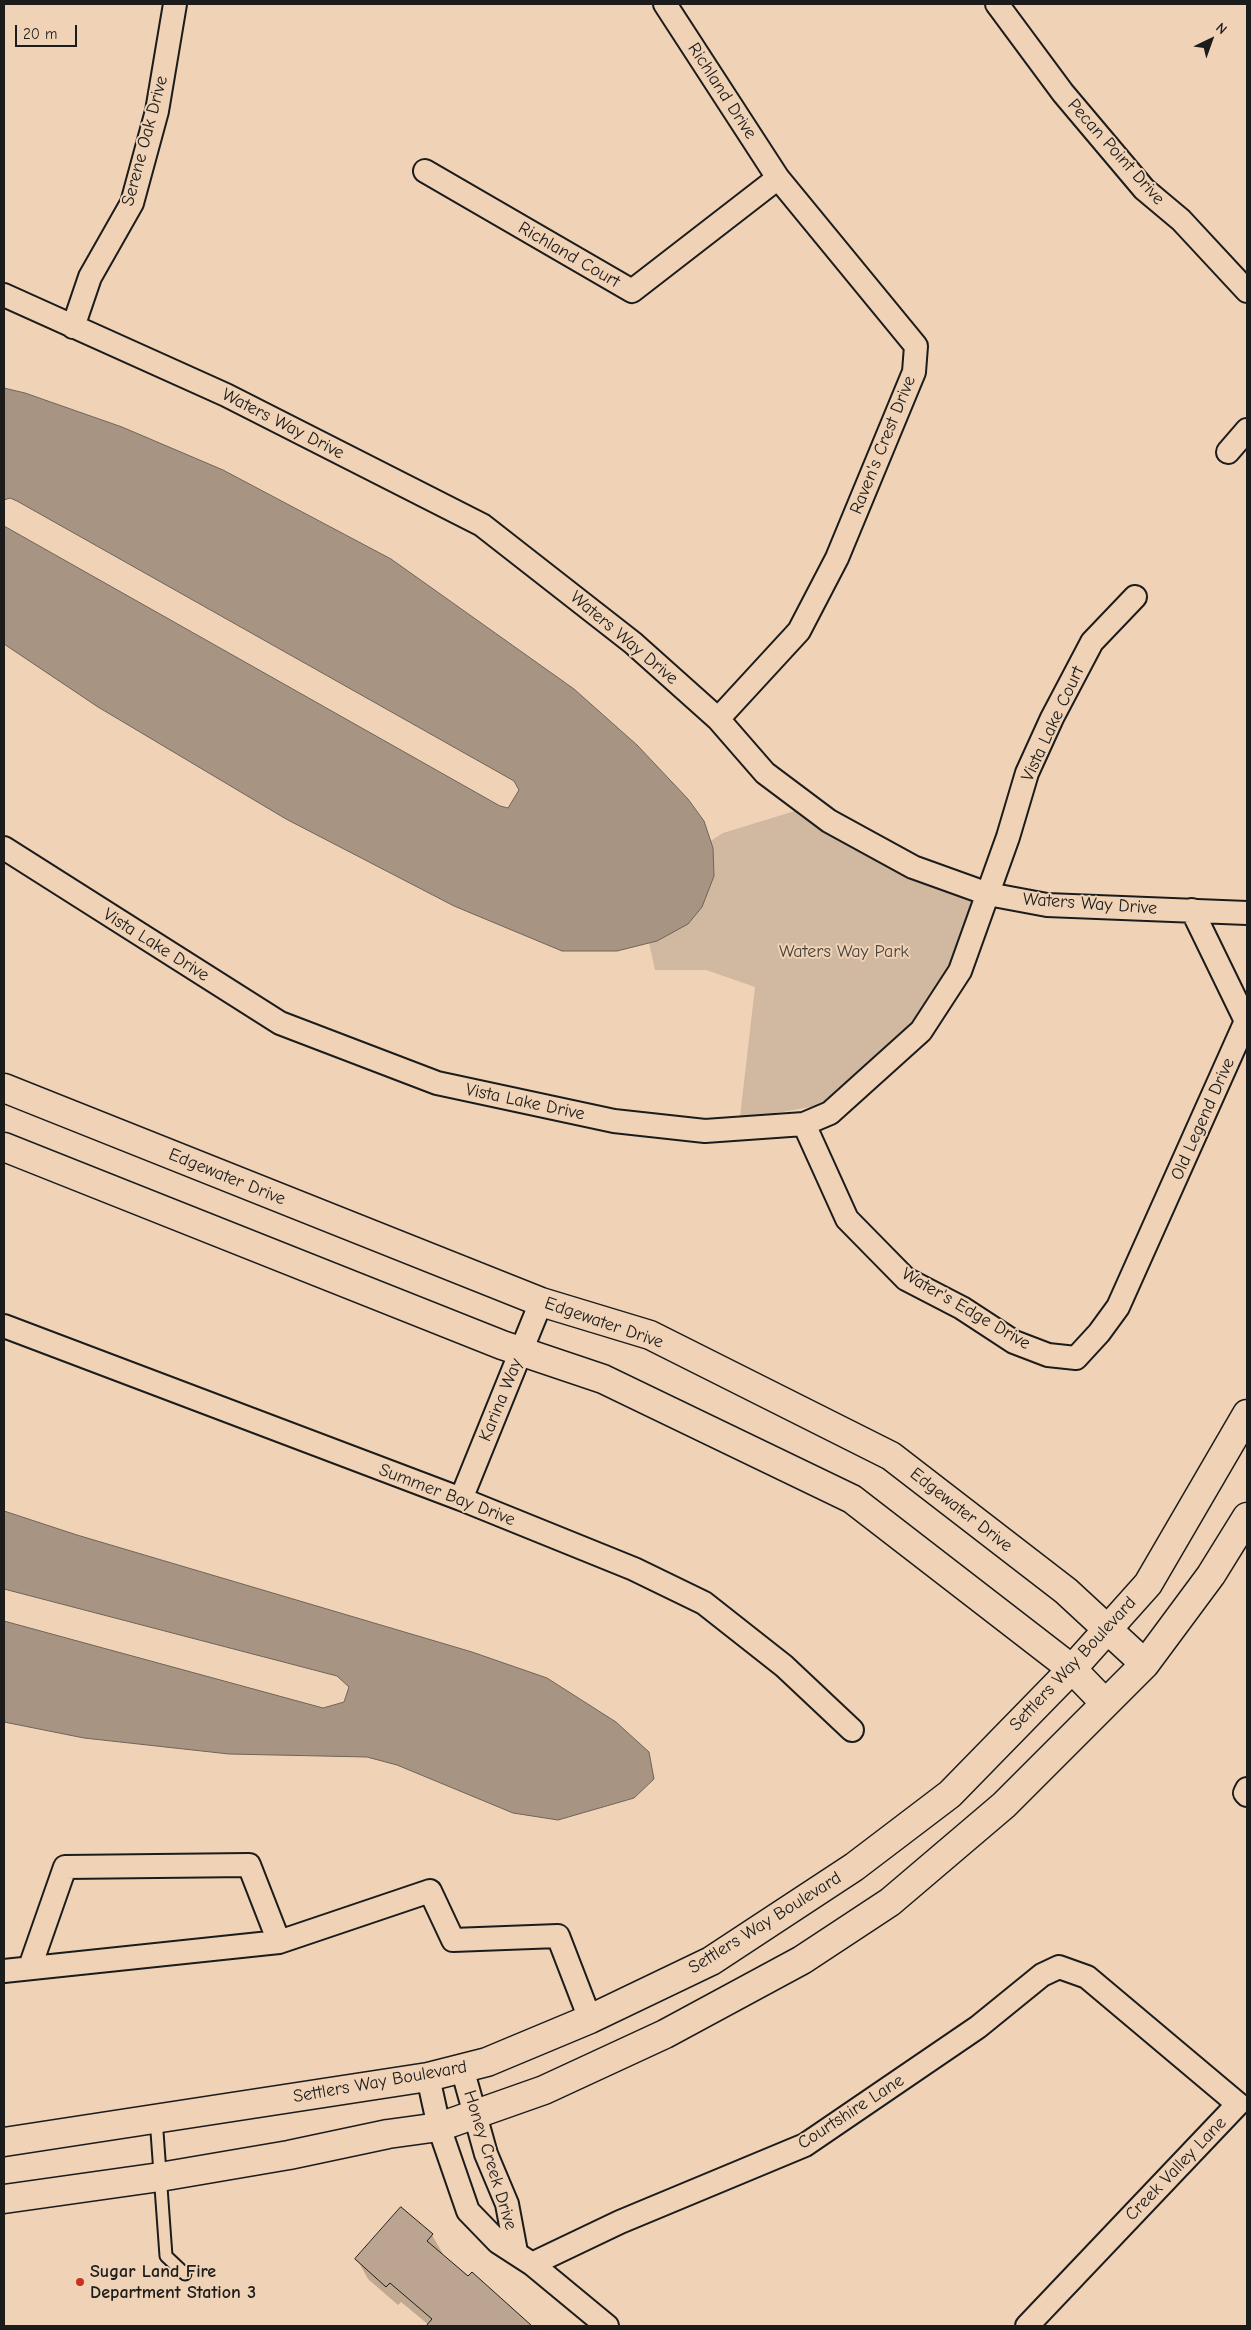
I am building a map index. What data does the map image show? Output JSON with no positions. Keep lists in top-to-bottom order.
{
  "streets": {
    "street": [
      "Richland Drive",
      "Serene Oak Drive",
      "Pecan Point Drive",
      "Richland Court",
      "Waters Way Drive",
      "Raven's Crest Drive",
      "Vista Lake Court",
      "Vista Lake Drive",
      "Old Legend Drive",
      "Edgewater Drive",
      "Water's Edge Drive",
      "Karina Way",
      "Summer Bay Drive",
      "Settlers Way Boulevard",
      "Courtshire Lane",
      "Honey Creek Drive",
      "Creek Valley Lane"
    ]
  },
  "crossings": [
    ["Richland Drive", "Richland Court"],
    ["Richland Drive", "Raven's Crest Drive"],
    ["Serene Oak Drive", "Waters Way Drive"],
    ["Richland Court", "Raven's Crest Drive"],
    ["Waters Way Drive", "Raven's Crest Drive"],
    ["Waters Way Drive", "Vista Lake Court"],
    ["Waters Way Drive", "Vista Lake Drive"],
    ["Waters Way Drive", "Old Legend Drive"],
    ["Vista Lake Court", "Vista Lake Drive"],
    ["Vista Lake Drive", "Water's Edge Drive"],
    ["Old Legend Drive", "Water's Edge Drive"],
    ["Edgewater Drive", "Karina Way"],
    ["Edgewater Drive", "Settlers Way Boulevard"],
    ["Karina Way", "Summer Bay Drive"],
    ["Settlers Way Boulevard", "Honey Creek Drive"],
    ["Courtshire Lane", "Honey Creek Drive"],
    ["Courtshire Lane", "Creek Valley Lane"]
  ],
  "parks": ["Waters Way Park"],
  "places": ["Sugar Land Fire Department Station 3"],
  "scale_bar": "20 m",
  "north": "top right"
}
